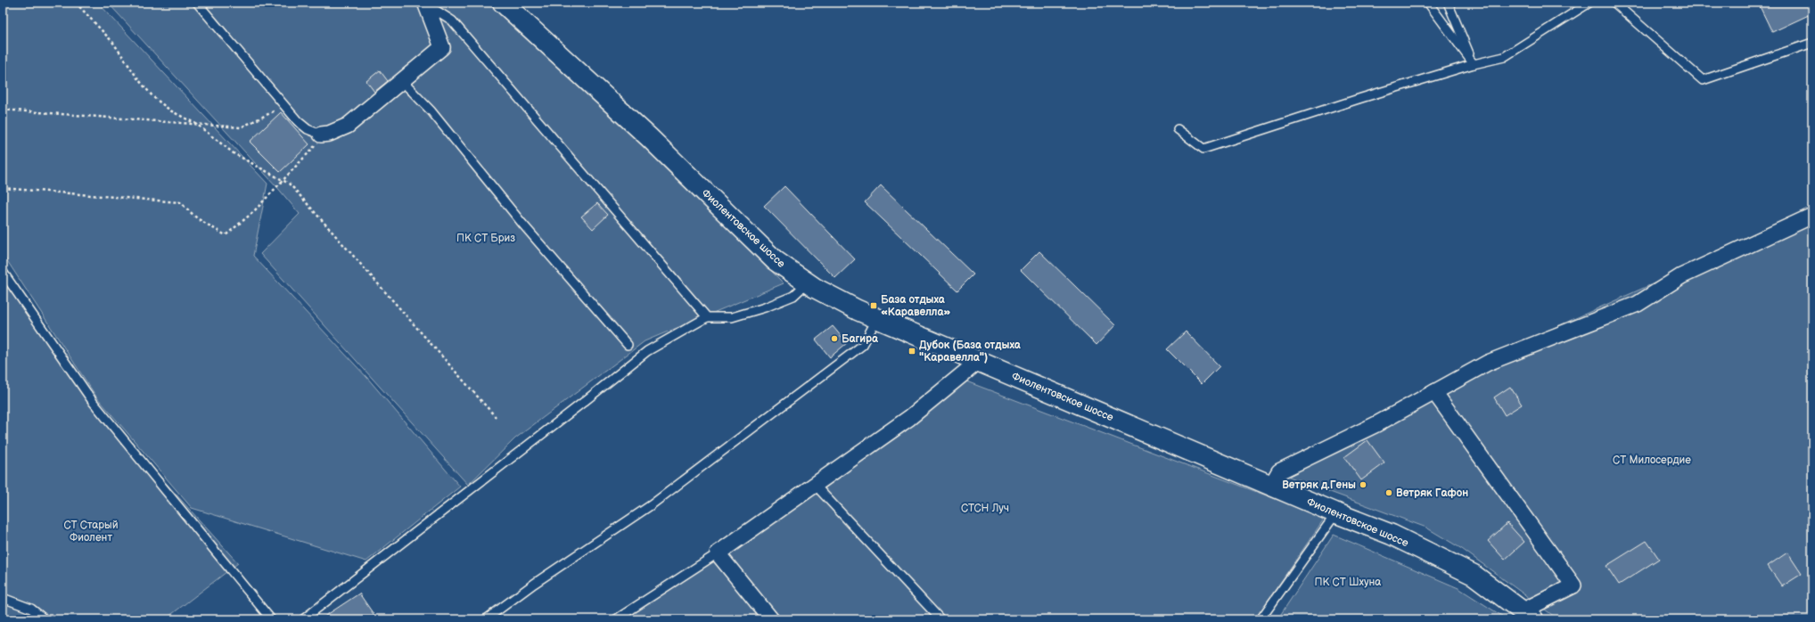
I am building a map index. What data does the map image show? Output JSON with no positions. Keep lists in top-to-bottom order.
{
  "streets": {
    "main road": ["Фиолентовское шоссе"]
  },
  "parks": [
    "ПК СТ Бриз",
    "СТ Милосердие",
    "СТСН Луч",
    "СТ Старый Фиолент",
    "ПК СТ Шхуна"
  ],
  "places": {
    "transit": ["База отдыха «Каравелла»", "Дубок (База отдыха \"Каравелла\")"],
    "other": ["Багира", "Ветряк д.Гены", "Ветряк Гафон"]
  }
}
